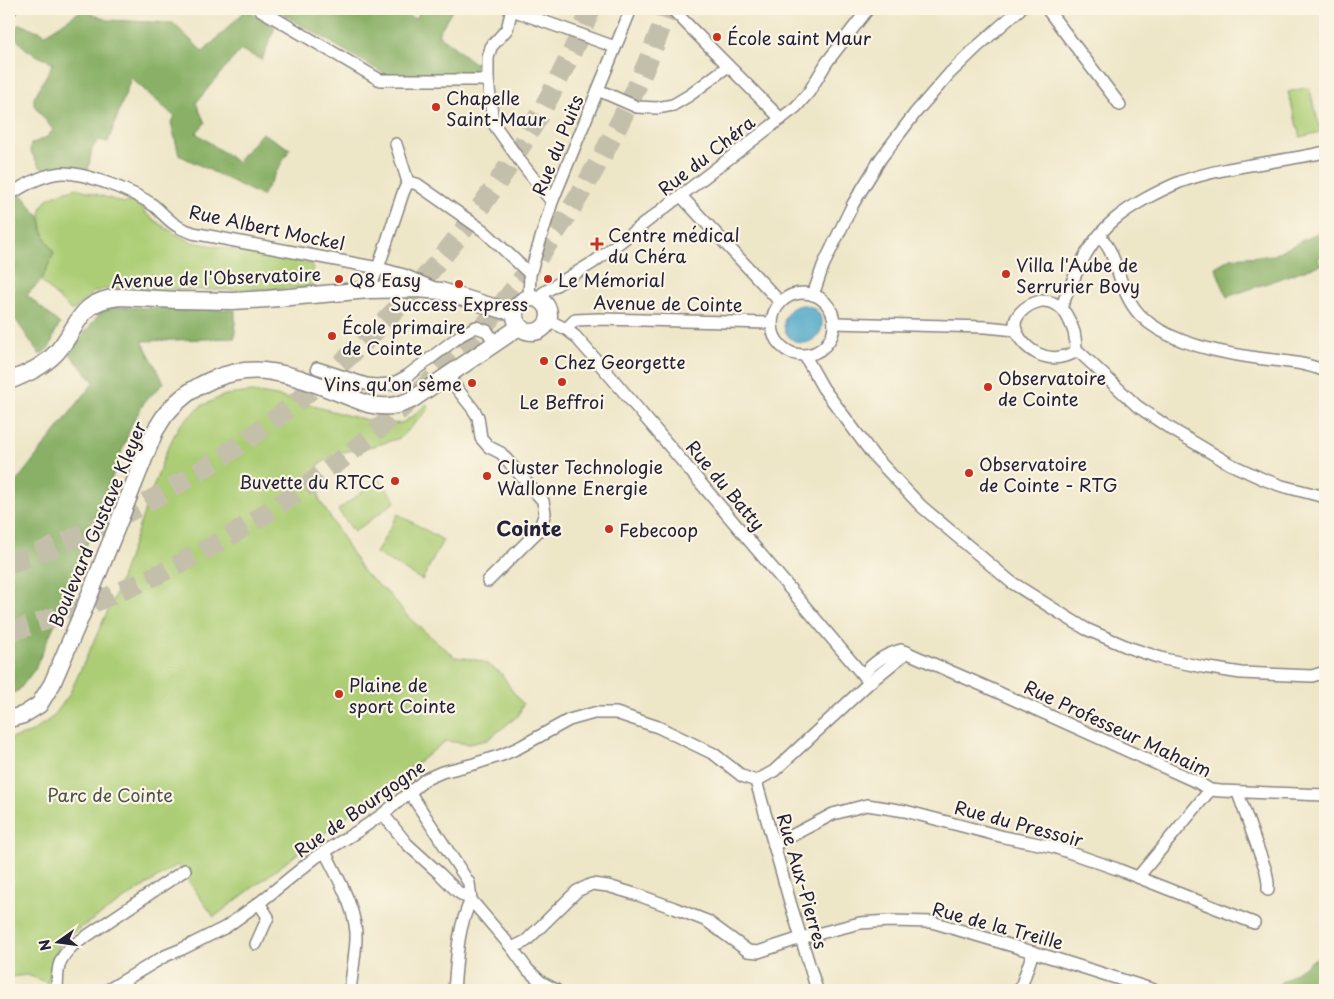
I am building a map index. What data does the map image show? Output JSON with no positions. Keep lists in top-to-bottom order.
{
  "streets": {
    "street": [
      "Rue du Puits",
      "Rue du Chéra",
      "Rue Albert Mockel",
      "Avenue de l'Observatoire",
      "Avenue de Cointe",
      "Rue du Batty",
      "Boulevard Gustave Kleyer",
      "Rue Professeur Mahaim",
      "Rue de Bourgogne",
      "Rue du Pressoir",
      "Rue Aux-Pierres",
      "Rue de la Treille"
    ]
  },
  "crossings": [
    ["Rue du Puits", "Rue du Chéra"],
    ["Rue du Puits", "Avenue de l'Observatoire"],
    ["Rue du Puits", "Rue du Batty"],
    ["Rue du Puits", "Boulevard Gustave Kleyer"],
    ["Rue du Chéra", "Avenue de l'Observatoire"],
    ["Rue du Chéra", "Rue du Batty"],
    ["Rue du Chéra", "Boulevard Gustave Kleyer"],
    ["Rue Albert Mockel", "Avenue de l'Observatoire"],
    ["Avenue de l'Observatoire", "Rue du Batty"],
    ["Avenue de l'Observatoire", "Boulevard Gustave Kleyer"],
    ["Avenue de Cointe", "Rue du Batty"],
    ["Rue du Batty", "Boulevard Gustave Kleyer"],
    ["Rue du Batty", "Rue Professeur Mahaim"],
    ["Rue de Bourgogne", "Rue Aux-Pierres"],
    ["Rue du Pressoir", "Rue Aux-Pierres"],
    ["Rue Aux-Pierres", "Rue de la Treille"]
  ],
  "districts": ["Cointe"],
  "parks": ["Parc de Cointe"],
  "places": {
    "other": [
      "École saint Maur",
      "Chapelle Saint-Maur",
      "Villa l'Aube de Serrurier Bovy",
      "Q8 Easy",
      "Le Mémorial",
      "Success Express",
      "École primaire de Cointe",
      "Chez Georgette",
      "Le Beffroi",
      "Vins qu'on sème",
      "Observatoire de Cointe",
      "Observatoire de Cointe - RTG",
      "Cluster Technologie Wallonne Energie",
      "Buvette du RTCC",
      "Febecoop",
      "Plaine de sport Cointe"
    ],
    "health": ["Centre médical du Chéra"]
  },
  "north": "left"
}
